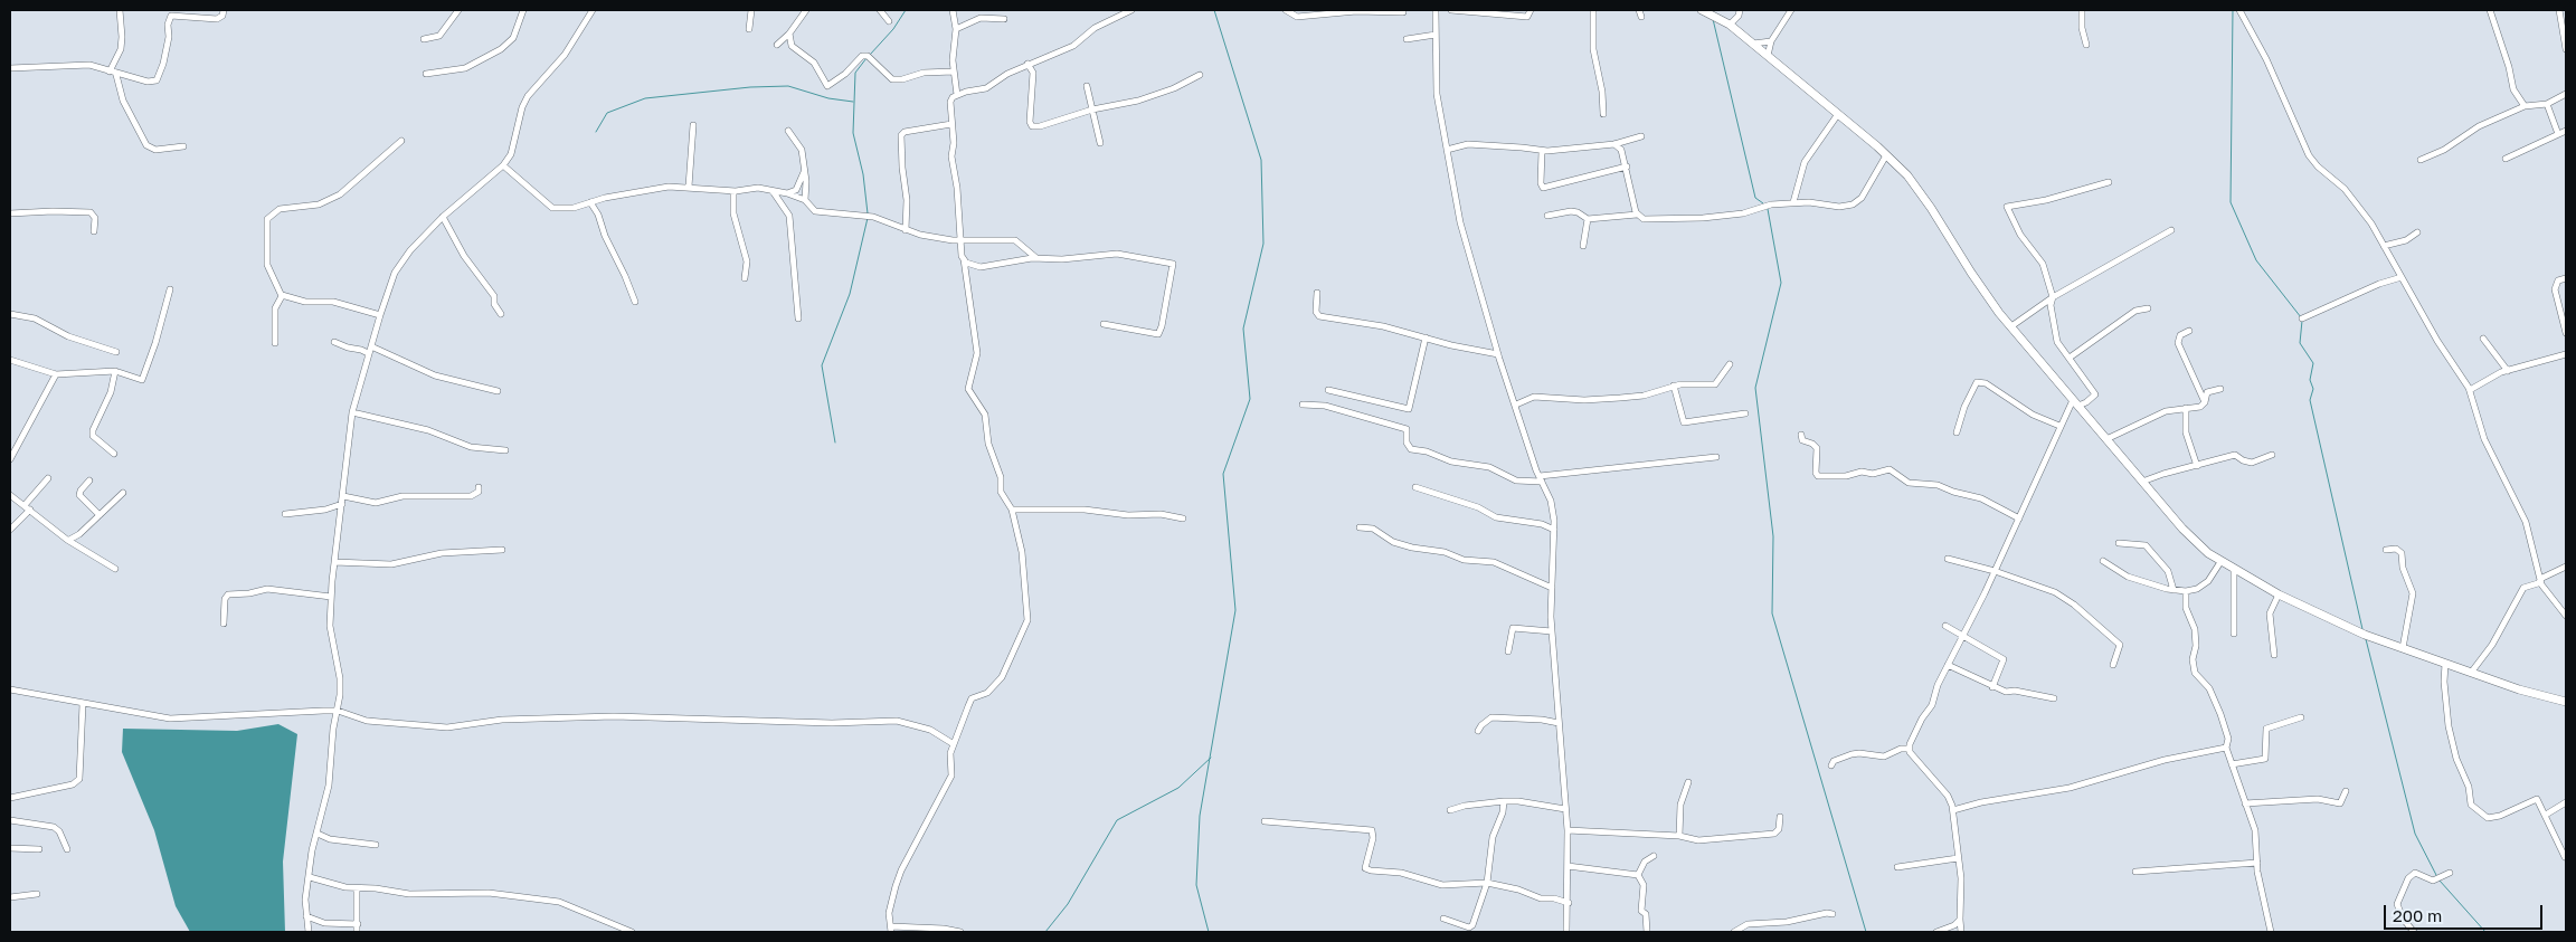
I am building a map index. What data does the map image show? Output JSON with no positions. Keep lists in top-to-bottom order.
{
  "scale_bar": "200 m"
}
